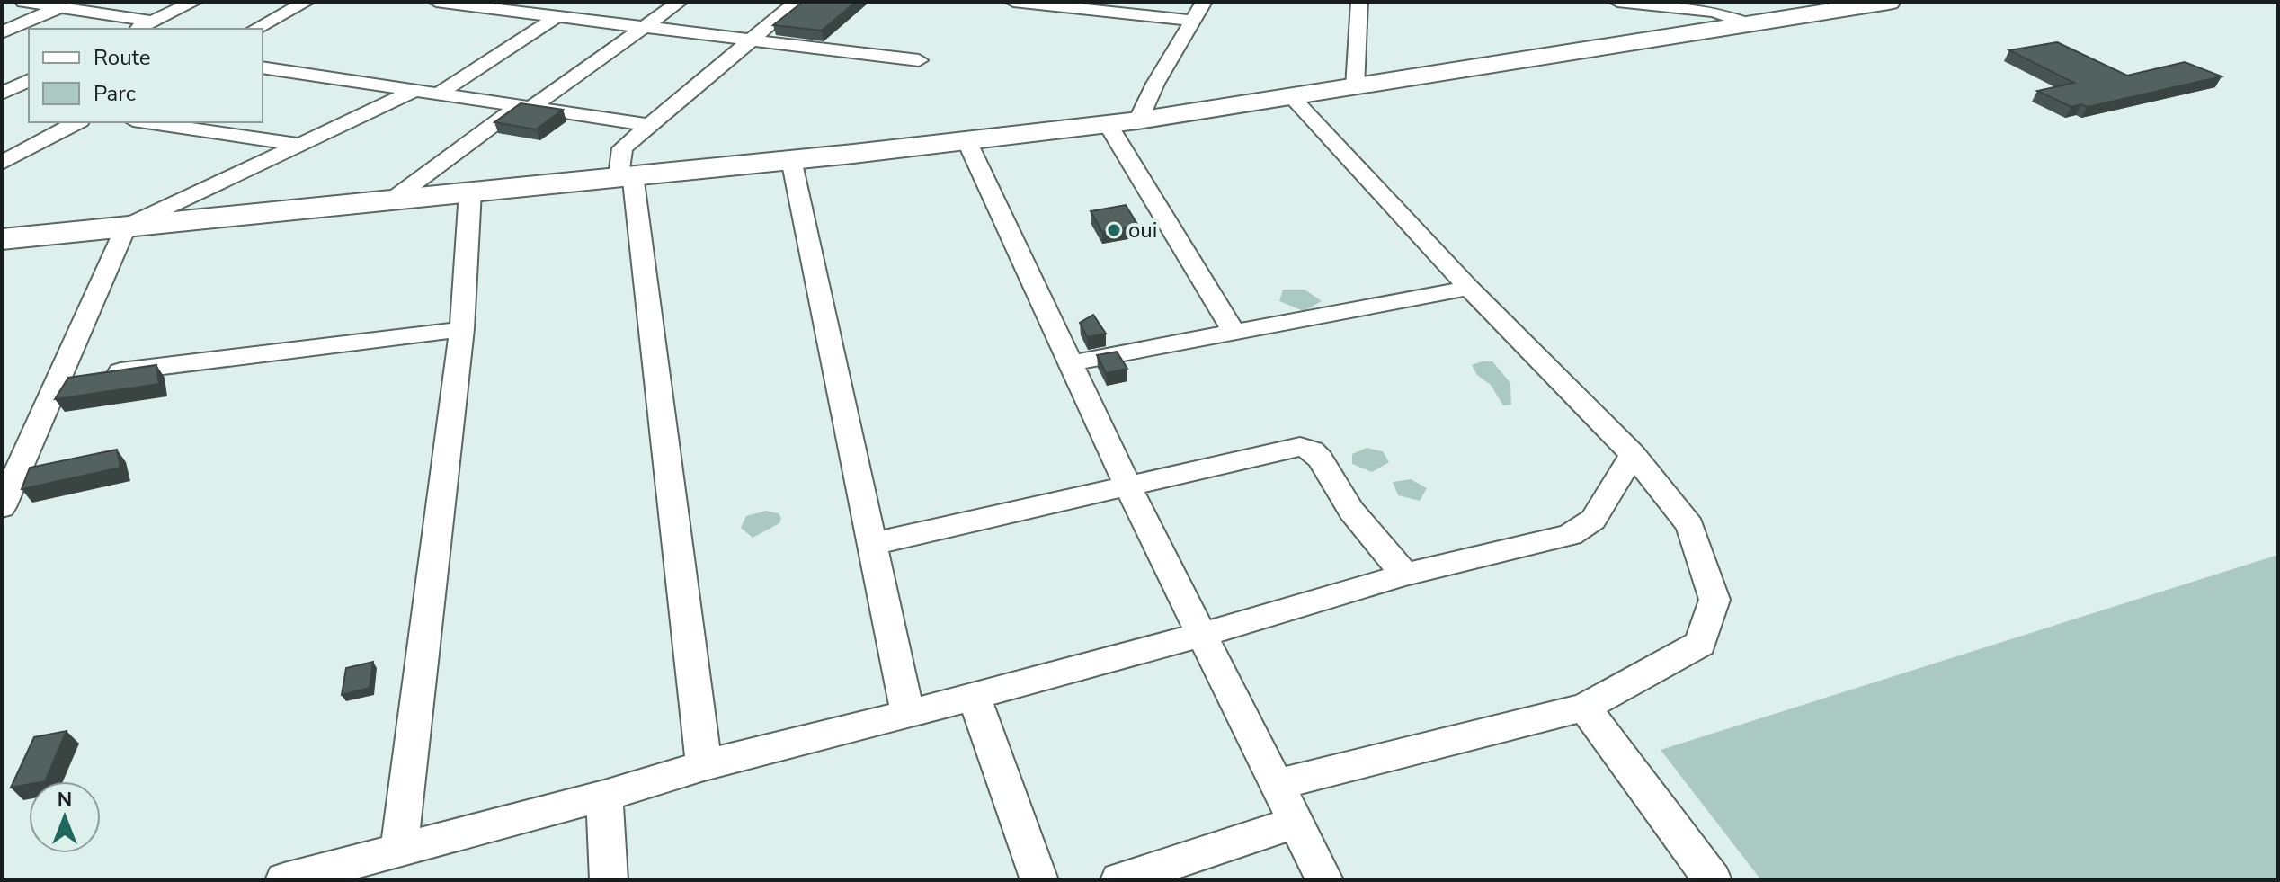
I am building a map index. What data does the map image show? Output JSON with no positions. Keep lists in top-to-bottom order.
{
  "places": ["oui"],
  "legend": ["Route", "Parc"],
  "north": "top"
}
